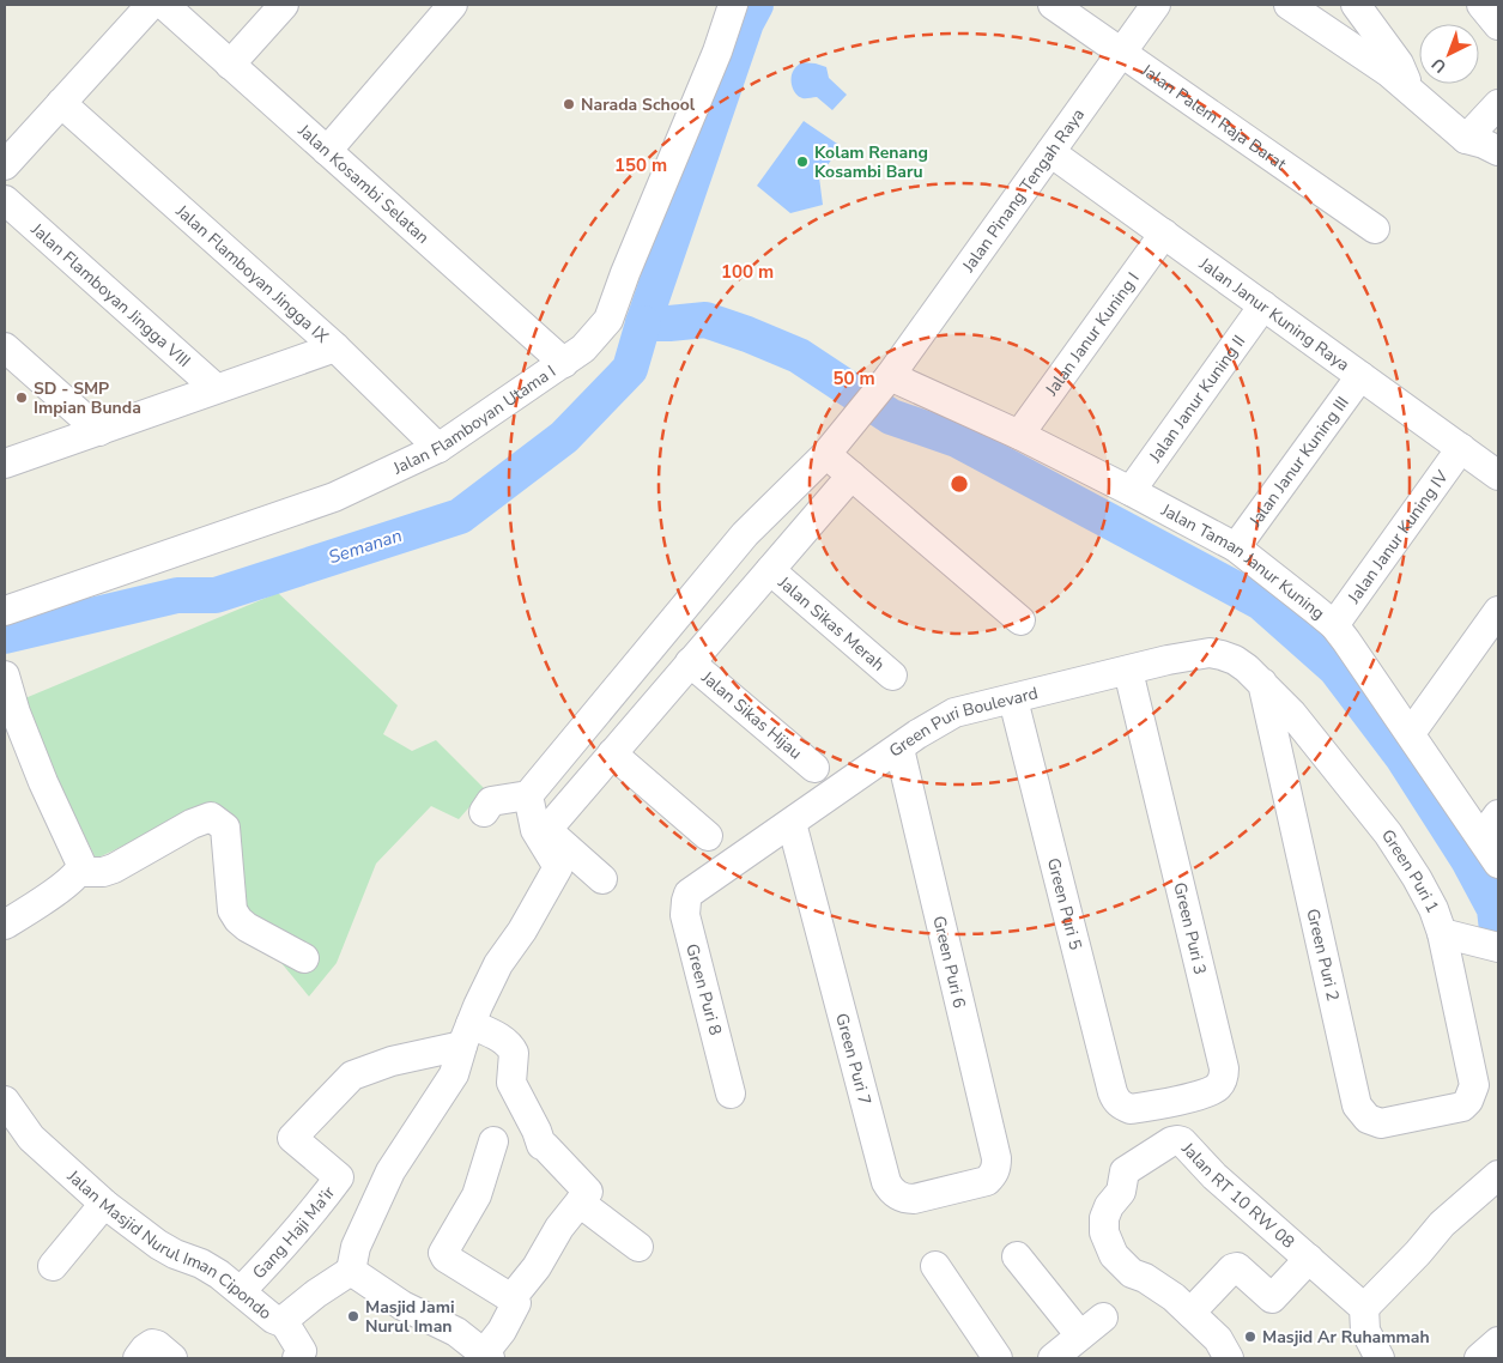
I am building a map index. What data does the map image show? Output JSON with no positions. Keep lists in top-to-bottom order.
{
  "streets": {
    "street": [
      "Jalan Palem Raja Barat",
      "Jalan Kosambi Selatan",
      "Jalan Pinang Tengah Raya",
      "Jalan Flamboyan Jingga IX",
      "Jalan Flamboyan Jingga VIII",
      "Jalan Janur Kuning Raya",
      "Jalan Janur Kuning I",
      "Jalan Janur Kuning II",
      "Jalan Flamboyan Utama I",
      "Jalan Janur Kuning III",
      "Jalan Janur Kuning IV",
      "Jalan Taman Janur Kuning",
      "Jalan Sikas Merah",
      "Jalan Sikas Hijau",
      "Green Puri Boulevard",
      "Green Puri 1",
      "Green Puri 5",
      "Green Puri 3",
      "Green Puri 2",
      "Green Puri 6",
      "Green Puri 8",
      "Green Puri 7",
      "Jalan RT 10 RW 08",
      "Gang Haji Ma'ir",
      "Jalan Masjid Nurul Iman Cipondo"
    ]
  },
  "crossings": [
    ["Jalan Palem Raja Barat", "Jalan Pinang Tengah Raya"],
    ["Jalan Kosambi Selatan", "Jalan Flamboyan Utama I"],
    ["Jalan Pinang Tengah Raya", "Jalan Janur Kuning Raya"],
    ["Jalan Pinang Tengah Raya", "Jalan Taman Janur Kuning"],
    ["Jalan Flamboyan Jingga IX", "Jalan Flamboyan Utama I"],
    ["Jalan Janur Kuning Raya", "Jalan Janur Kuning I"],
    ["Jalan Janur Kuning Raya", "Jalan Janur Kuning II"],
    ["Jalan Janur Kuning Raya", "Jalan Janur Kuning III"],
    ["Jalan Janur Kuning Raya", "Jalan Janur Kuning IV"],
    ["Jalan Janur Kuning I", "Jalan Taman Janur Kuning"],
    ["Jalan Janur Kuning II", "Jalan Taman Janur Kuning"],
    ["Jalan Janur Kuning III", "Jalan Taman Janur Kuning"],
    ["Jalan Janur Kuning IV", "Jalan Taman Janur Kuning"],
    ["Green Puri Boulevard", "Green Puri 1"],
    ["Green Puri Boulevard", "Green Puri 5"],
    ["Green Puri Boulevard", "Green Puri 3"],
    ["Green Puri Boulevard", "Green Puri 2"],
    ["Green Puri Boulevard", "Green Puri 6"],
    ["Green Puri Boulevard", "Green Puri 8"],
    ["Green Puri Boulevard", "Green Puri 7"],
    ["Green Puri 1", "Green Puri 2"],
    ["Green Puri 5", "Green Puri 3"],
    ["Green Puri 6", "Green Puri 7"],
    ["Gang Haji Ma'ir", "Jalan Masjid Nurul Iman Cipondo"]
  ],
  "water": ["Semanan"],
  "places": [
    "Narada School",
    "Kolam Renang Kosambi Baru",
    "SD - SMP Impian Bunda",
    "Masjid Jami Nurul Iman",
    "Masjid Ar Ruhammah"
  ],
  "north": "bottom left",
  "rings": ["150 m", "100 m", "50 m"]
}
